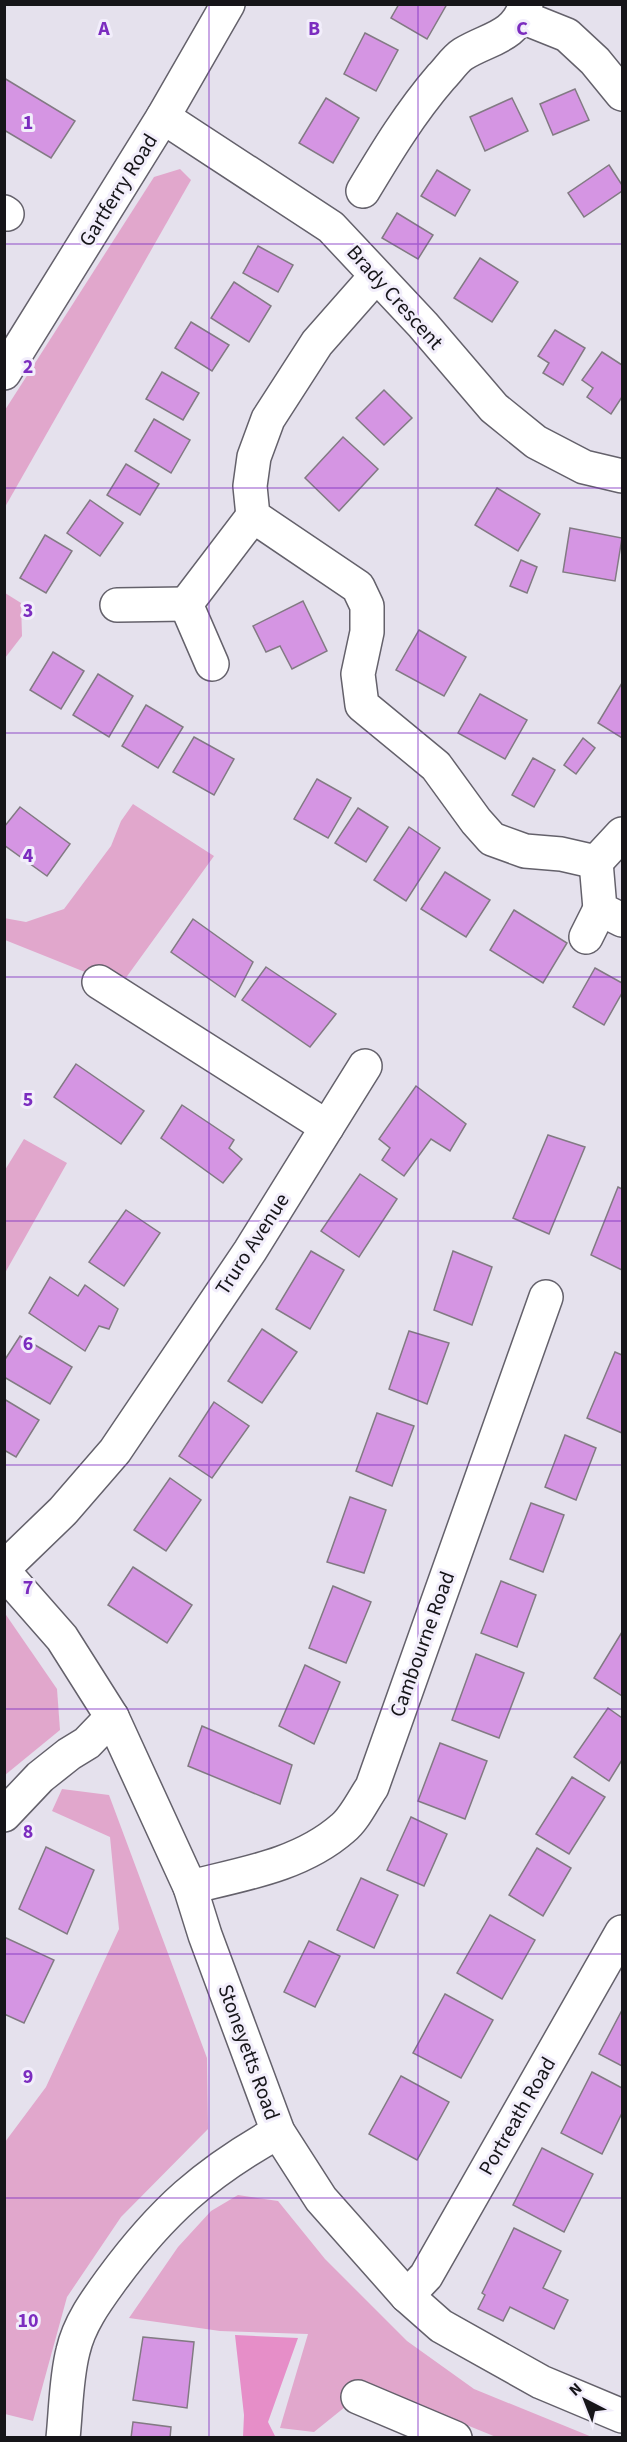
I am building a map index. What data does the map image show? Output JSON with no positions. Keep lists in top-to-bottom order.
{
  "streets": {
    "street": [
      "Gartferry Road",
      "Brady Crescent",
      "Truro Avenue",
      "Cambourne Road",
      "Stoneyetts Road",
      "Portreath Road"
    ]
  },
  "crossings": [
    ["Gartferry Road", "Brady Crescent"],
    ["Truro Avenue", "Stoneyetts Road"],
    ["Cambourne Road", "Stoneyetts Road"],
    ["Stoneyetts Road", "Portreath Road"]
  ],
  "north": "top left",
  "grid": {
    "columns": ["A", "B", "C"],
    "rows": [
      "1",
      "2",
      "3",
      "4",
      "5",
      "6",
      "7",
      "8",
      "9",
      "10"
    ]
  }
}
